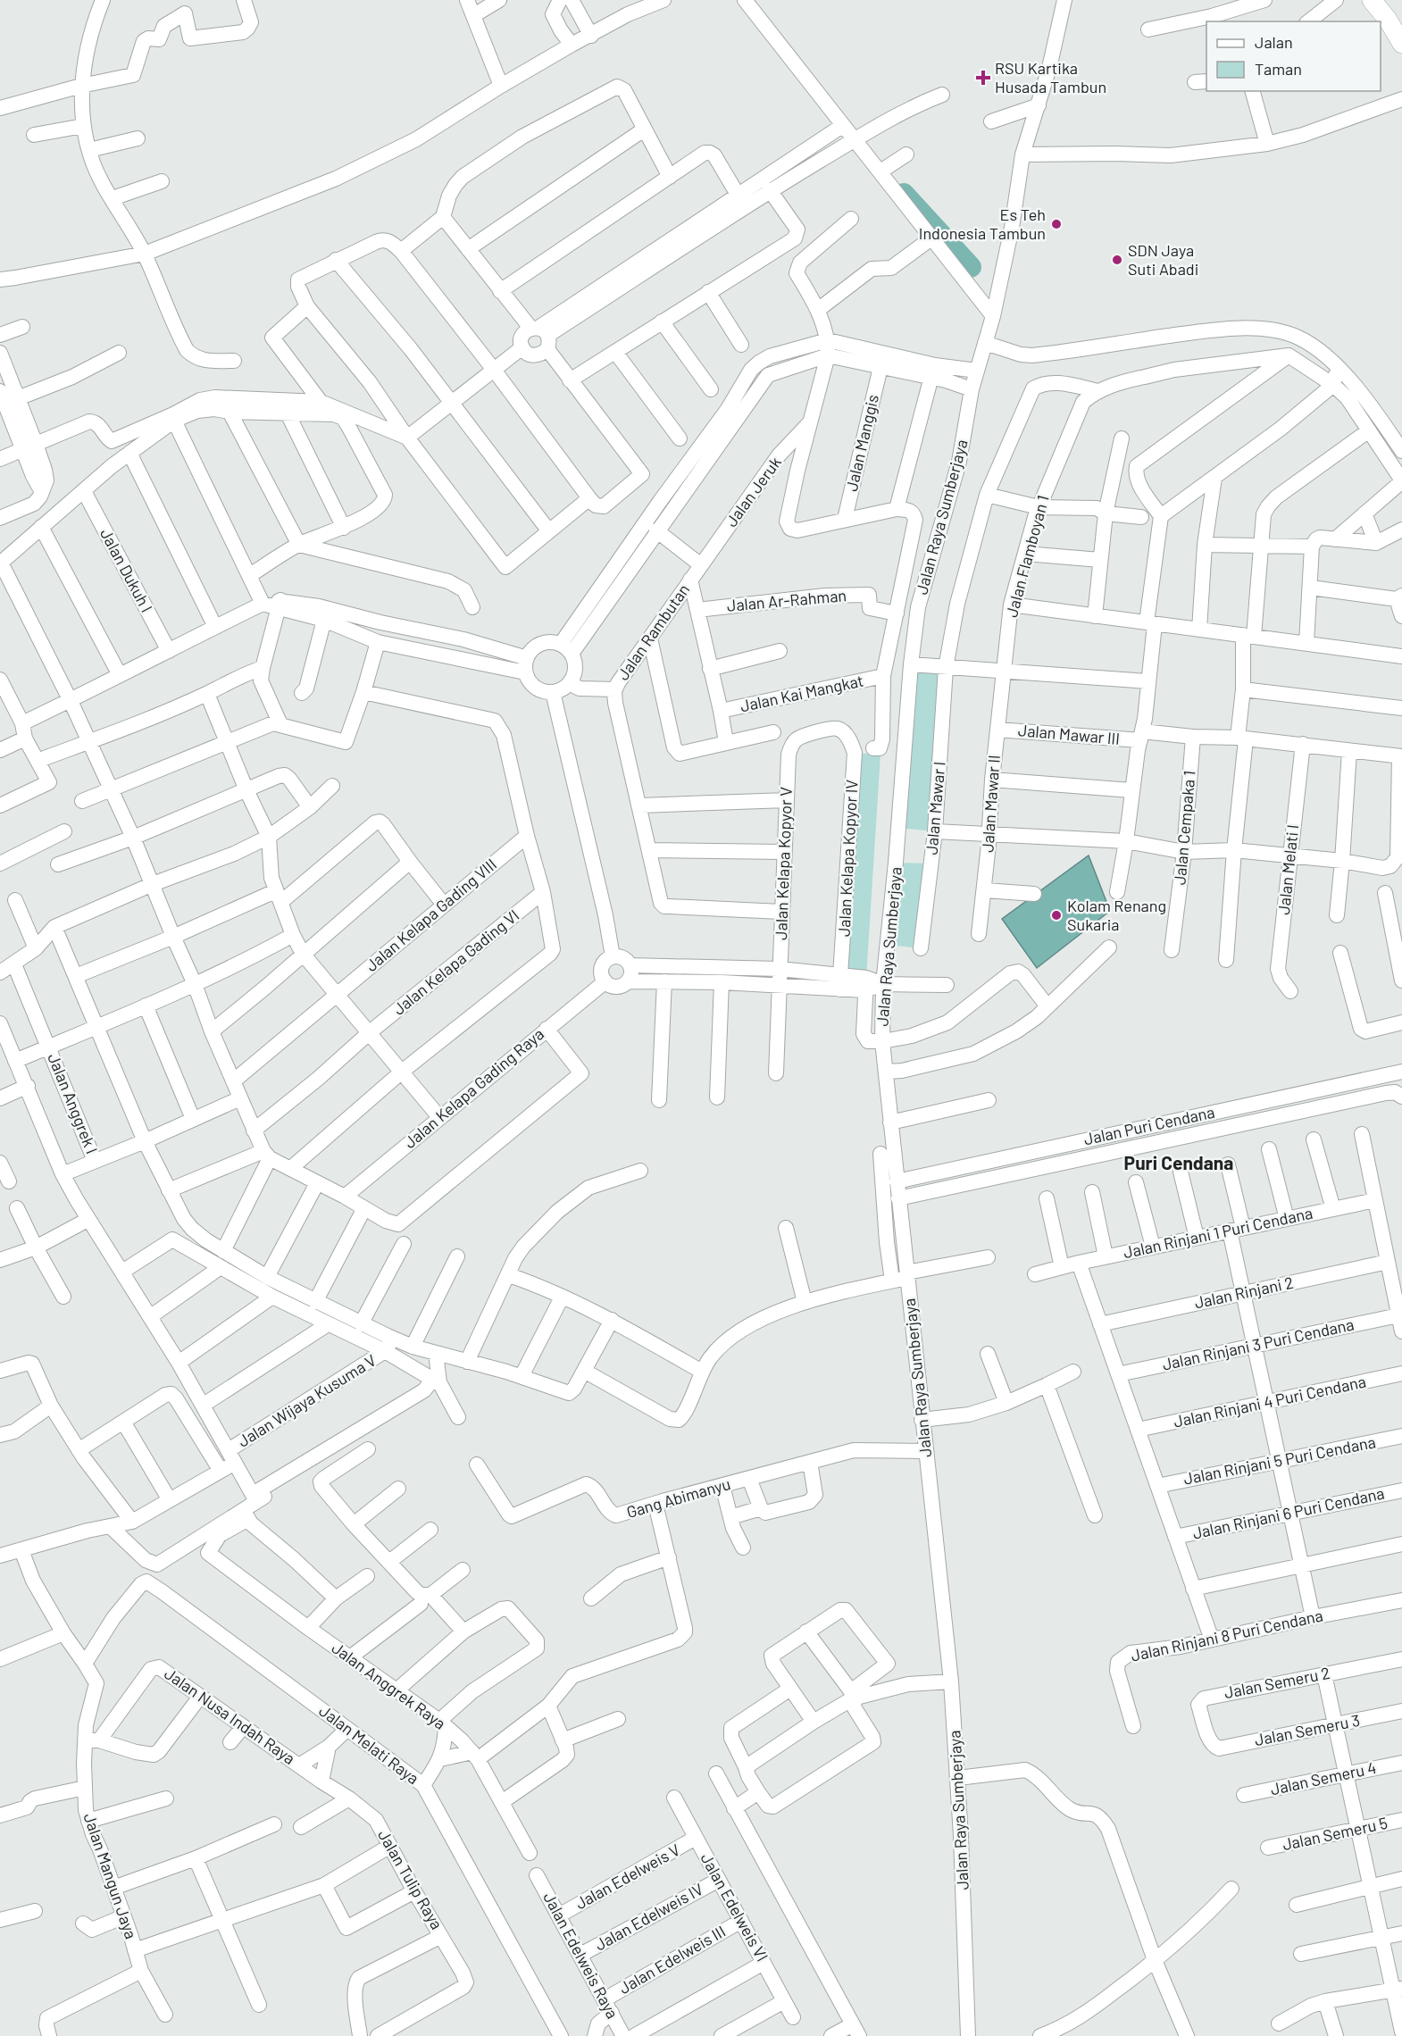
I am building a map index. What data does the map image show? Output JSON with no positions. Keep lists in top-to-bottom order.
{
  "streets": {
    "street": [
      "Jalan Manggis",
      "Jalan Jeruk",
      "Jalan Raya Sumberjaya",
      "Jalan Flamboyan 1",
      "Jalan Dukuh I",
      "Jalan Ar-Rahman",
      "Jalan Rambutan",
      "Jalan Kai Mangkat",
      "Jalan Mawar III",
      "Jalan Mawar II",
      "Jalan Mawar I",
      "Jalan Cempaka 1",
      "Jalan Kelapa Kopyor IV",
      "Jalan Kelapa Kopyor V",
      "Jalan Melati I",
      "Jalan Kelapa Gading VIII",
      "Jalan Kelapa Gading VI",
      "Jalan Kelapa Gading Raya",
      "Jalan Anggrek I",
      "Jalan Puri Cendana",
      "Jalan Rinjani 1 Puri Cendana",
      "Jalan Rinjani 2",
      "Jalan Rinjani 3 Puri Cendana",
      "Jalan Wijaya Kusuma V",
      "Jalan Rinjani 4 Puri Cendana",
      "Jalan Rinjani 5 Puri Cendana",
      "Gang Abimanyu",
      "Jalan Rinjani 6 Puri Cendana",
      "Jalan Rinjani 8 Puri Cendana",
      "Jalan Semeru 2",
      "Jalan Anggrek Raya",
      "Jalan Nusa Indah Raya",
      "Jalan Semeru 3",
      "Jalan Melati Raya",
      "Jalan Semeru 4",
      "Jalan Semeru 5",
      "Jalan Mangun Jaya",
      "Jalan Edelweis V",
      "Jalan Tulip Raya",
      "Jalan Edelweis VI",
      "Jalan Edelweis IV",
      "Jalan Edelweis Raya",
      "Jalan Edelweis III"
    ]
  },
  "crossings": [
    ["Jalan Jeruk", "Jalan Rambutan"],
    ["Jalan Raya Sumberjaya", "Jalan Puri Cendana"],
    ["Jalan Raya Sumberjaya", "Gang Abimanyu"],
    ["Jalan Flamboyan 1", "Jalan Mawar II"],
    ["Jalan Flamboyan 1", "Jalan Mawar I"],
    ["Jalan Mawar III", "Jalan Mawar II"],
    ["Jalan Mawar III", "Jalan Cempaka 1"],
    ["Jalan Mawar III", "Jalan Melati I"],
    ["Jalan Kelapa Kopyor IV", "Jalan Kelapa Kopyor V"],
    ["Jalan Wijaya Kusuma V", "Jalan Mangun Jaya"],
    ["Jalan Semeru 2", "Jalan Semeru 3"],
    ["Jalan Nusa Indah Raya", "Jalan Mangun Jaya"],
    ["Jalan Nusa Indah Raya", "Jalan Tulip Raya"],
    ["Jalan Melati Raya", "Jalan Mangun Jaya"],
    ["Jalan Edelweis V", "Jalan Edelweis VI"],
    ["Jalan Edelweis V", "Jalan Edelweis Raya"],
    ["Jalan Edelweis VI", "Jalan Edelweis IV"],
    ["Jalan Edelweis VI", "Jalan Edelweis III"],
    ["Jalan Edelweis IV", "Jalan Edelweis Raya"],
    ["Jalan Edelweis Raya", "Jalan Edelweis III"]
  ],
  "districts": ["Puri Cendana"],
  "places": {
    "health": ["RSU Kartika Husada Tambun"],
    "other": ["Es Teh Indonesia Tambun", "SDN Jaya Suti Abadi", "Kolam Renang Sukaria"]
  },
  "legend": ["Jalan", "Taman"]
}
